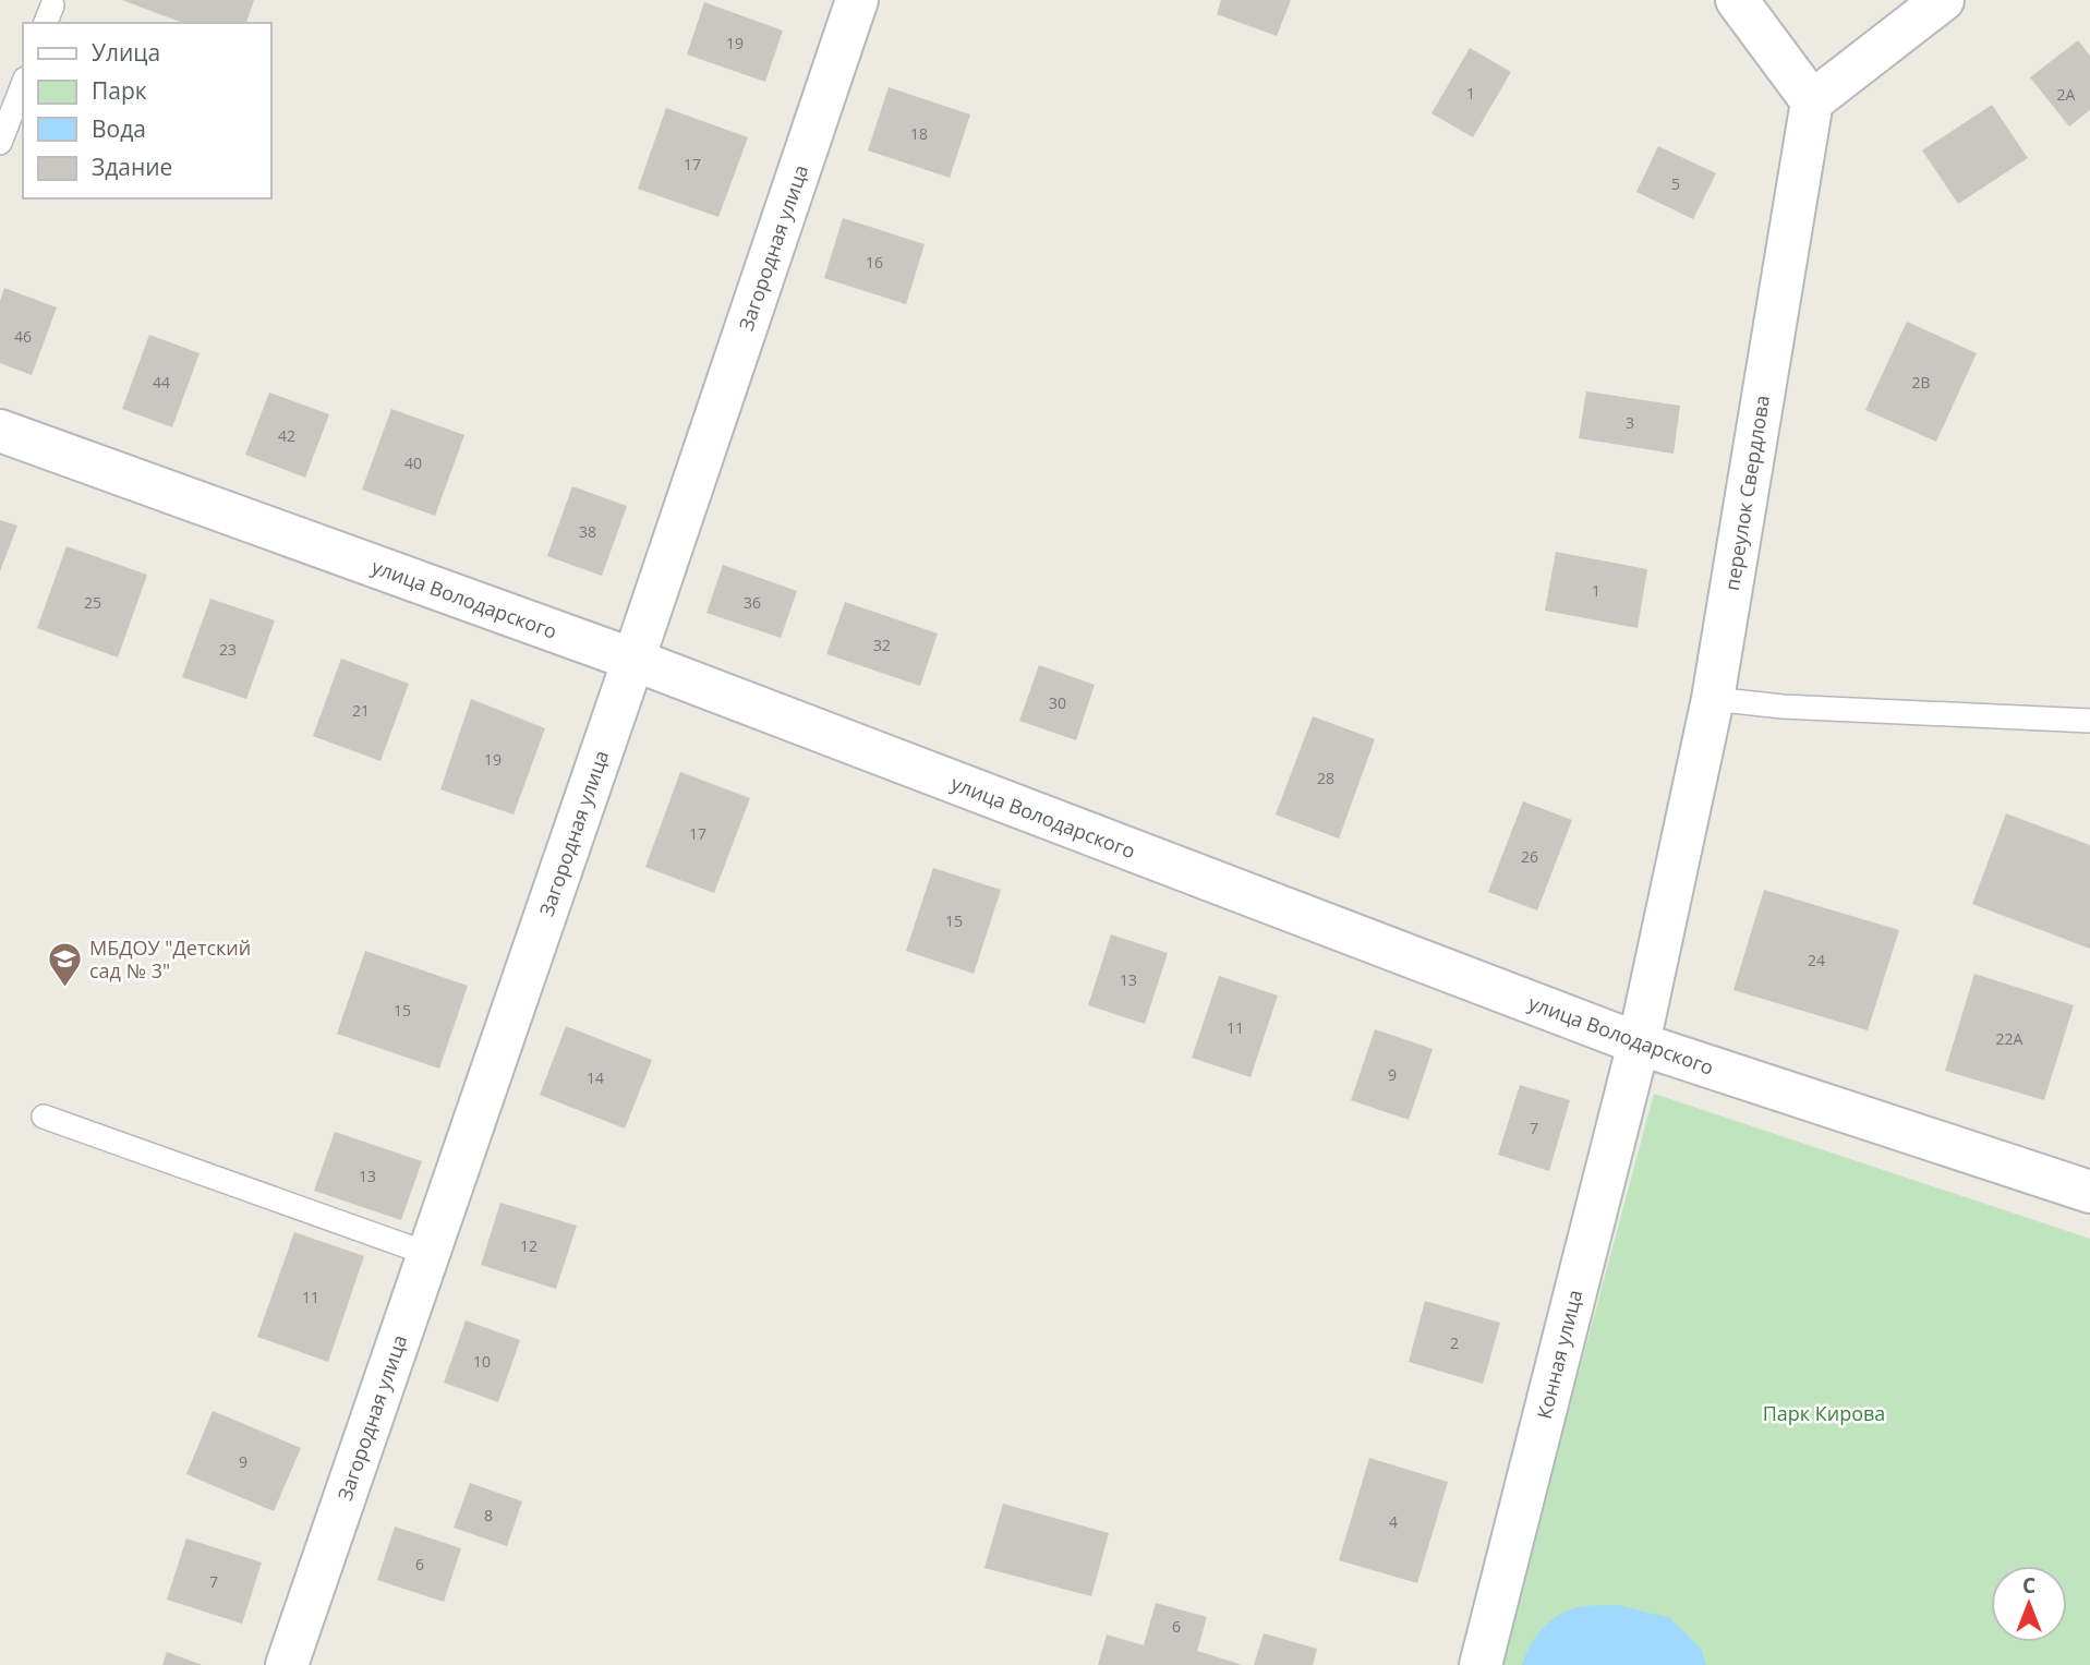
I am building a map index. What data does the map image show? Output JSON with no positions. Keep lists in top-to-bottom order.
{
  "streets": {
    "street": [
      "Загородная улица",
      "переулок Свердлова",
      "улица Володарского",
      "Конная улица"
    ]
  },
  "crossings": [
    ["Загородная улица", "улица Володарского"],
    ["переулок Свердлова", "улица Володарского"],
    ["переулок Свердлова", "Конная улица"],
    ["улица Володарского", "Конная улица"]
  ],
  "parks": ["Парк Кирова"],
  "places": {
    "school or university": ["МБДОУ \"Детский сад № 3\""]
  },
  "house_numbers": [
    "19",
    "1",
    "2А",
    "18",
    "17",
    "5",
    "16",
    "46",
    "44",
    "2В",
    "3",
    "42",
    "40",
    "38",
    "1",
    "25",
    "36",
    "32",
    "23",
    "30",
    "21",
    "19",
    "28",
    "17",
    "26",
    "15",
    "24",
    "13",
    "15",
    "11",
    "22А",
    "9",
    "14",
    "7",
    "13",
    "12",
    "11",
    "2",
    "10",
    "9",
    "8",
    "4",
    "6",
    "7",
    "6"
  ],
  "legend": [
    "Улица",
    "Парк",
    "Вода",
    "Здание"
  ],
  "north": "top"
}
